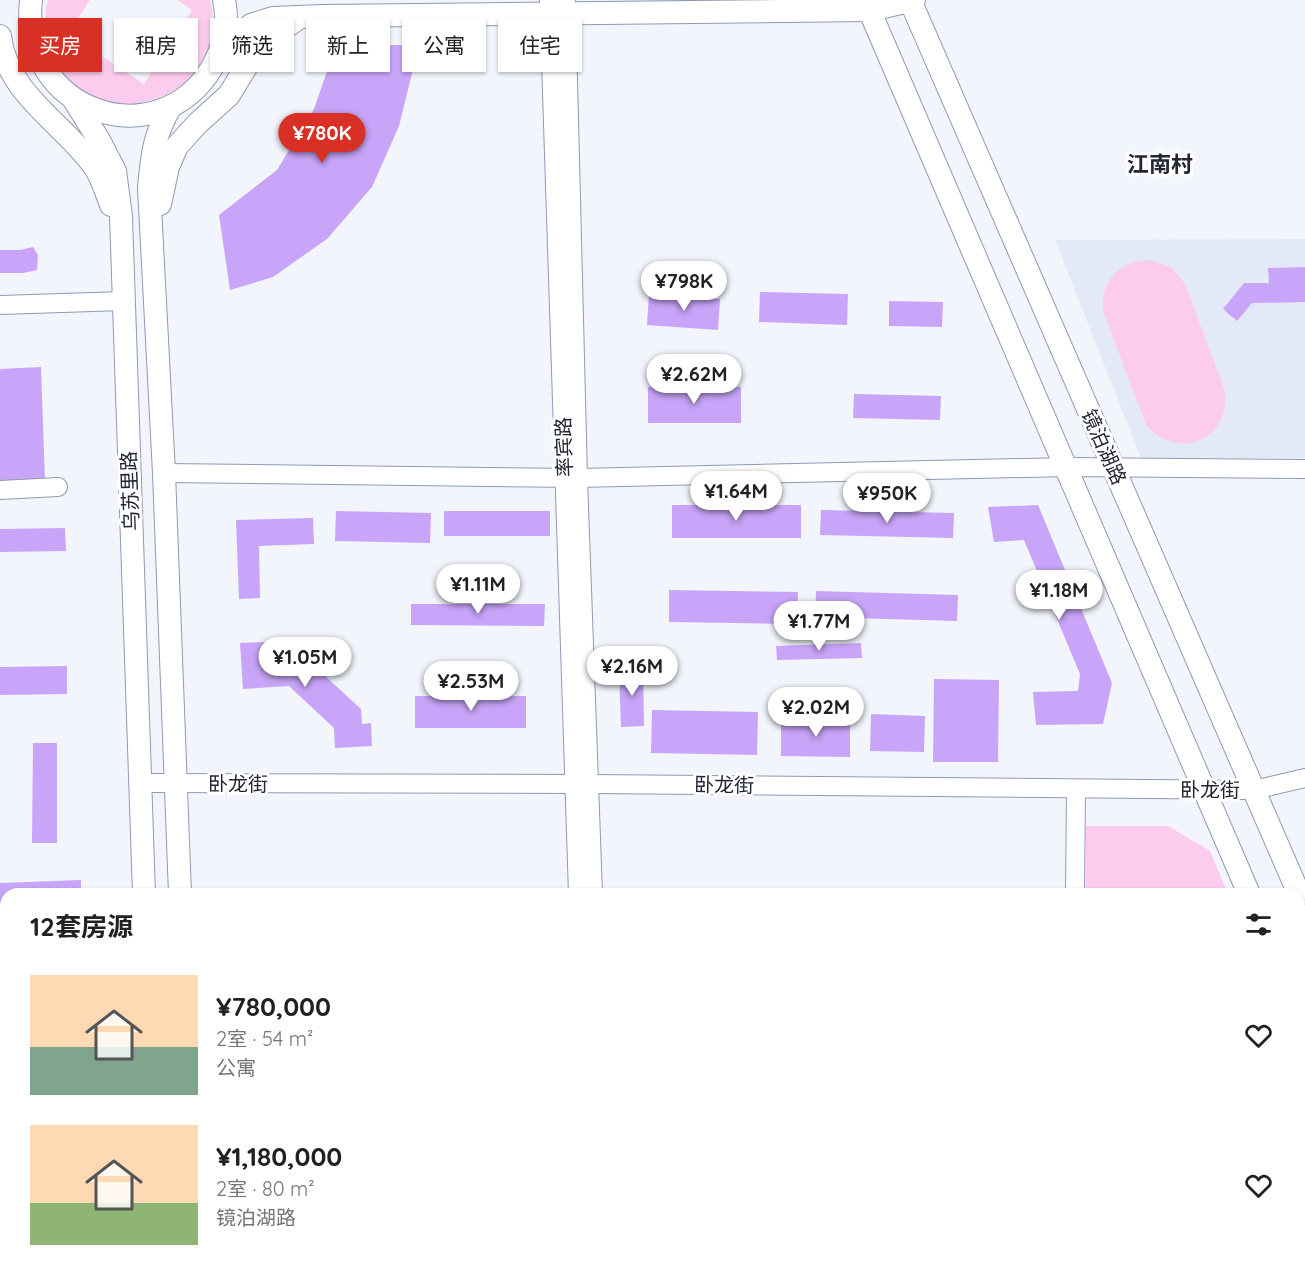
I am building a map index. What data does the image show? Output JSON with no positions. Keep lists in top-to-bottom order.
{
  "streets": {
    "main road": ["镜泊湖路", "乌苏里路"],
    "street": ["率宾路", "卧龙街"]
  },
  "crossings": [
    ["率宾路", "卧龙街"],
    ["镜泊湖路", "卧龙街"],
    ["乌苏里路", "卧龙街"]
  ],
  "districts": ["江南村"],
  "page": {
    "chip": [
      "买房",
      "租房",
      "筛选",
      "新上",
      "公寓",
      "住宅"
    ],
    "price": [
      "¥780K",
      "¥798K",
      "¥2.62M",
      "¥1.64M",
      "¥950K",
      "¥1.11M",
      "¥1.18M",
      "¥1.77M",
      "¥1.05M",
      "¥2.16M",
      "¥2.53M",
      "¥2.02M"
    ],
    "heading": "12套房源",
    "list": [
      {
        "name": "¥780,000",
        "note": "2室 · 54 m² · 公寓"
      },
      {
        "name": "¥1,180,000",
        "note": "2室 · 80 m² · 镜泊湖路"
      }
    ]
  }
}
